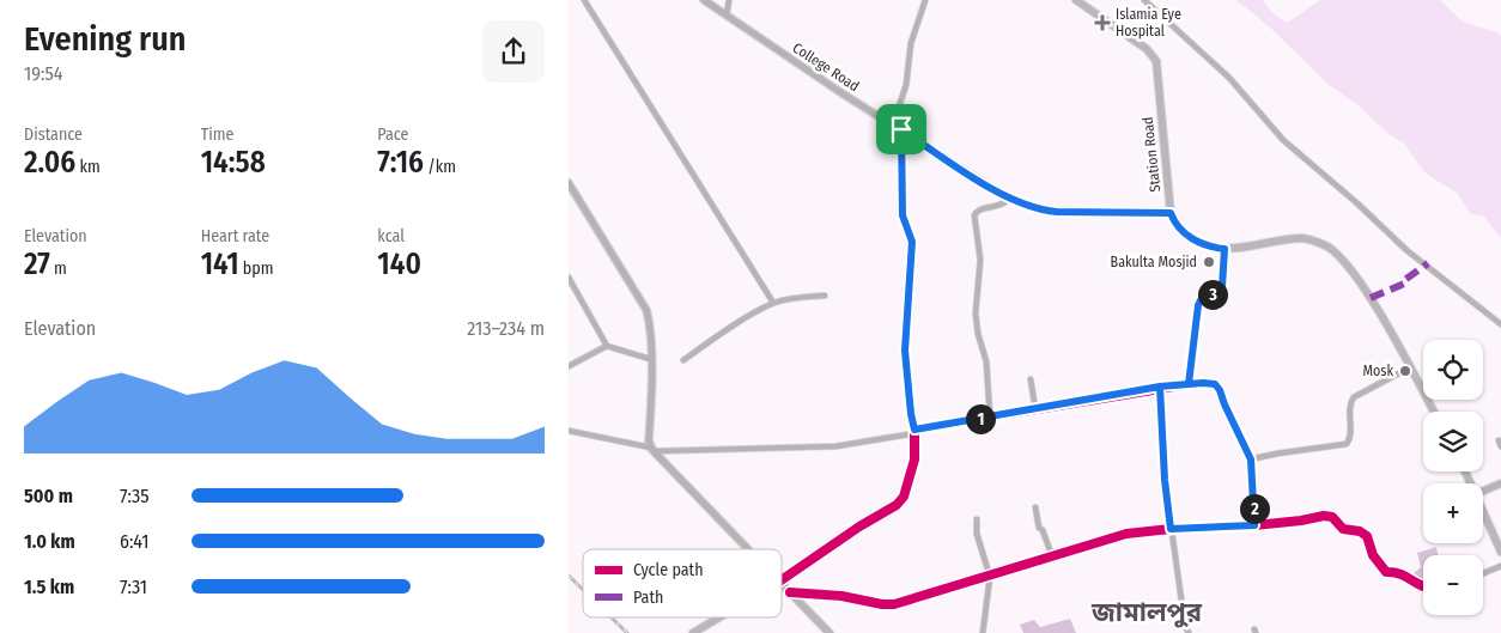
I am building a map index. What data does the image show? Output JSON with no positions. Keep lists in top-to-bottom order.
{
  "streets": {
    "main road": ["College Road", "Station Road"]
  },
  "crossings": [
    ["College Road", "Station Road"]
  ],
  "districts": ["জামালপুর"],
  "places": {
    "health": ["Islamia Eye Hospital"],
    "other": ["Bakulta Mosjid", "Mosk"]
  },
  "legend": ["Cycle path", "Path"],
  "page": {
    "heading": ["Evening run", "19:54"],
    "stats": [
      ["Distance", "2.06 km"],
      ["Time", "14:58"],
      ["Pace", "7:16 /km"],
      ["Elevation", "27 m"],
      ["Heart rate", "141 bpm"],
      ["kcal", "140"]
    ],
    "pins": ["3", "1", "2"],
    "chart": ["Elevation", "213–234 m"],
    "map_buttons": ["+", "−"],
    "list": [
      {
        "name": "500 m",
        "note": "7:35"
      },
      {
        "name": "1.0 km",
        "note": "6:41"
      },
      {
        "name": "1.5 km",
        "note": "7:31"
      }
    ]
  }
}
